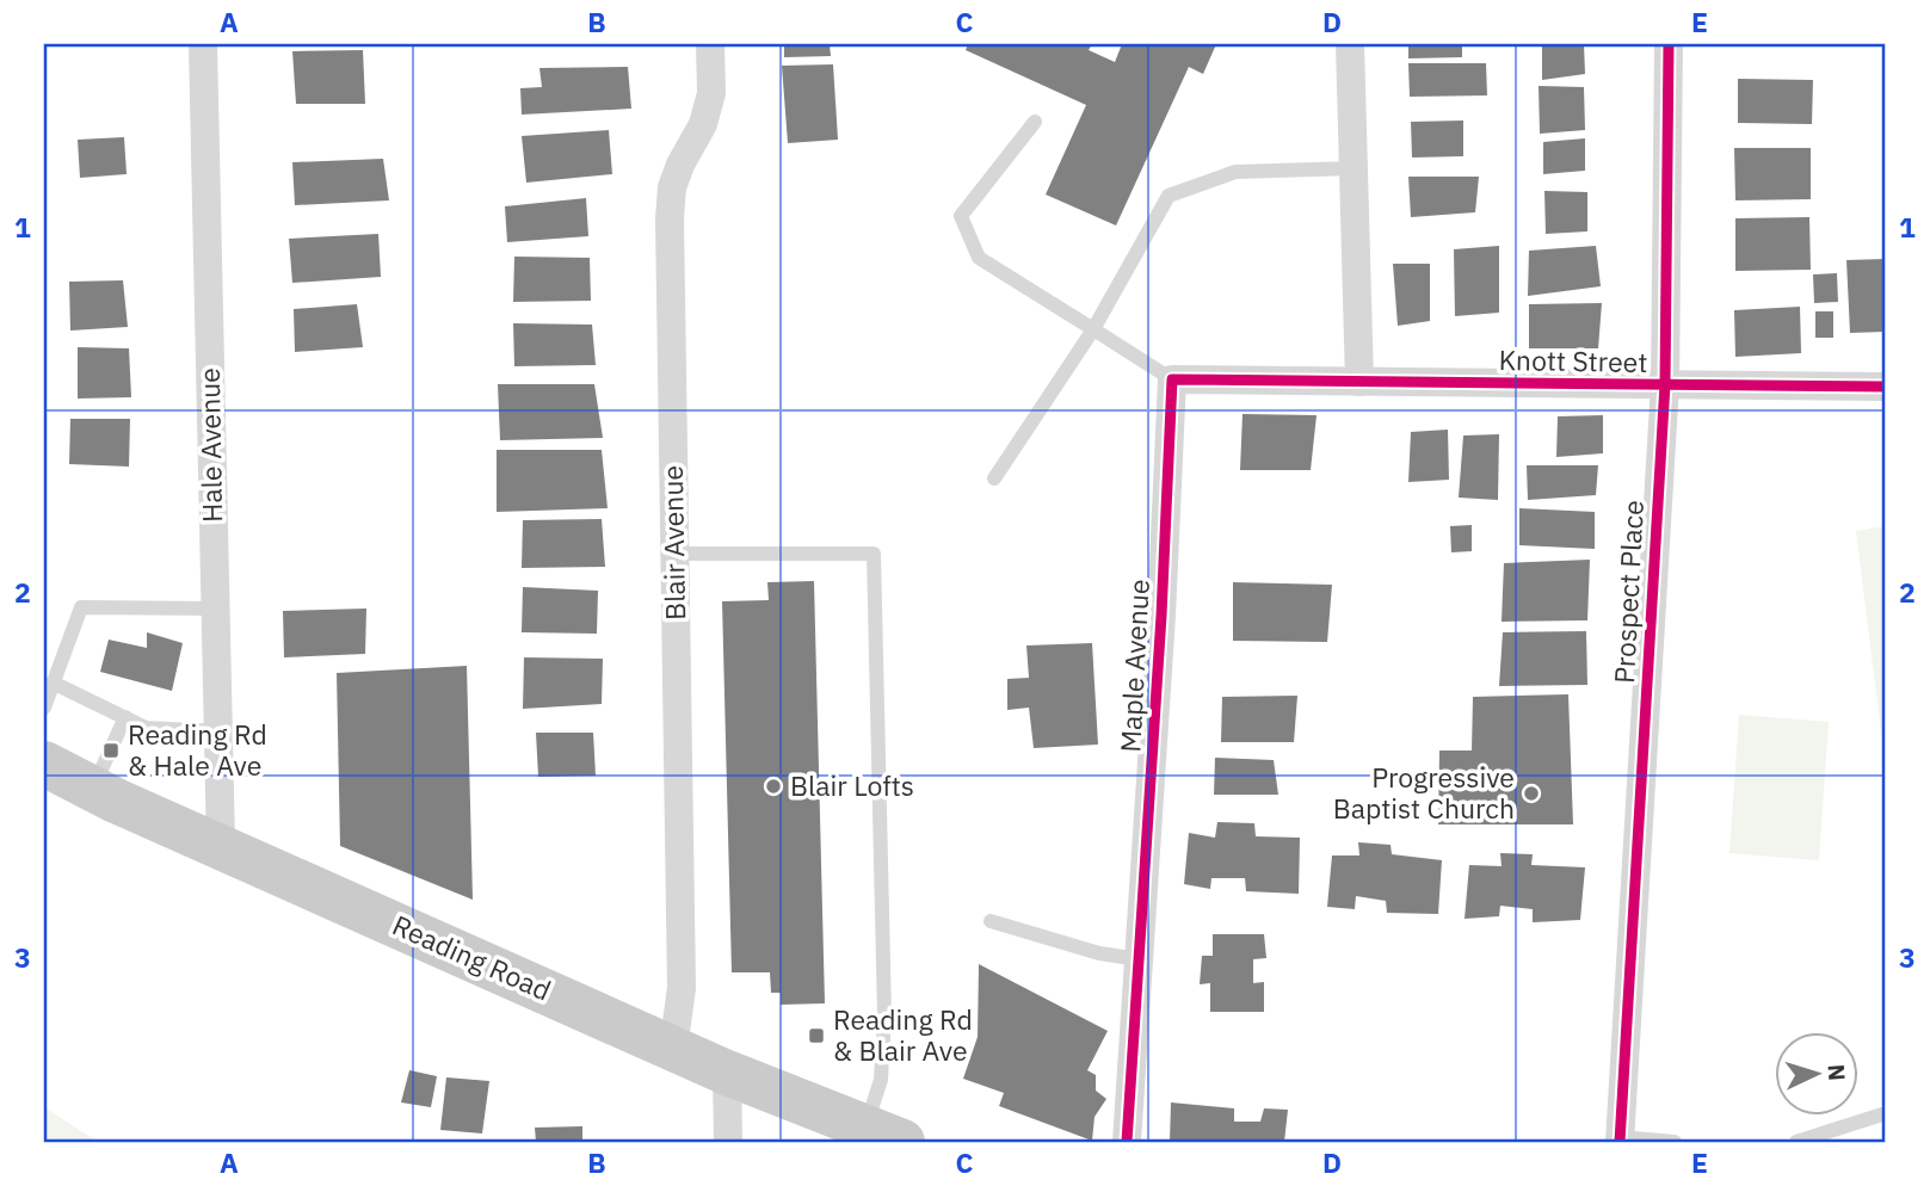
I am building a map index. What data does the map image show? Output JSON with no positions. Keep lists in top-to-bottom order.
{
  "streets": {
    "main road": ["Reading Road"],
    "street": [
      "Knott Street",
      "Hale Avenue",
      "Blair Avenue",
      "Prospect Place",
      "Maple Avenue"
    ]
  },
  "crossings": [
    ["Knott Street", "Prospect Place"],
    ["Hale Avenue", "Reading Road"],
    ["Blair Avenue", "Reading Road"]
  ],
  "places": {
    "transit": ["Reading Rd & Hale Ave", "Reading Rd & Blair Ave"],
    "other": ["Blair Lofts", "Progressive Baptist Church"]
  },
  "north": "right",
  "grid": {
    "columns": [
      "A",
      "B",
      "C",
      "D",
      "E"
    ],
    "rows": ["1", "2", "3"]
  }
}
